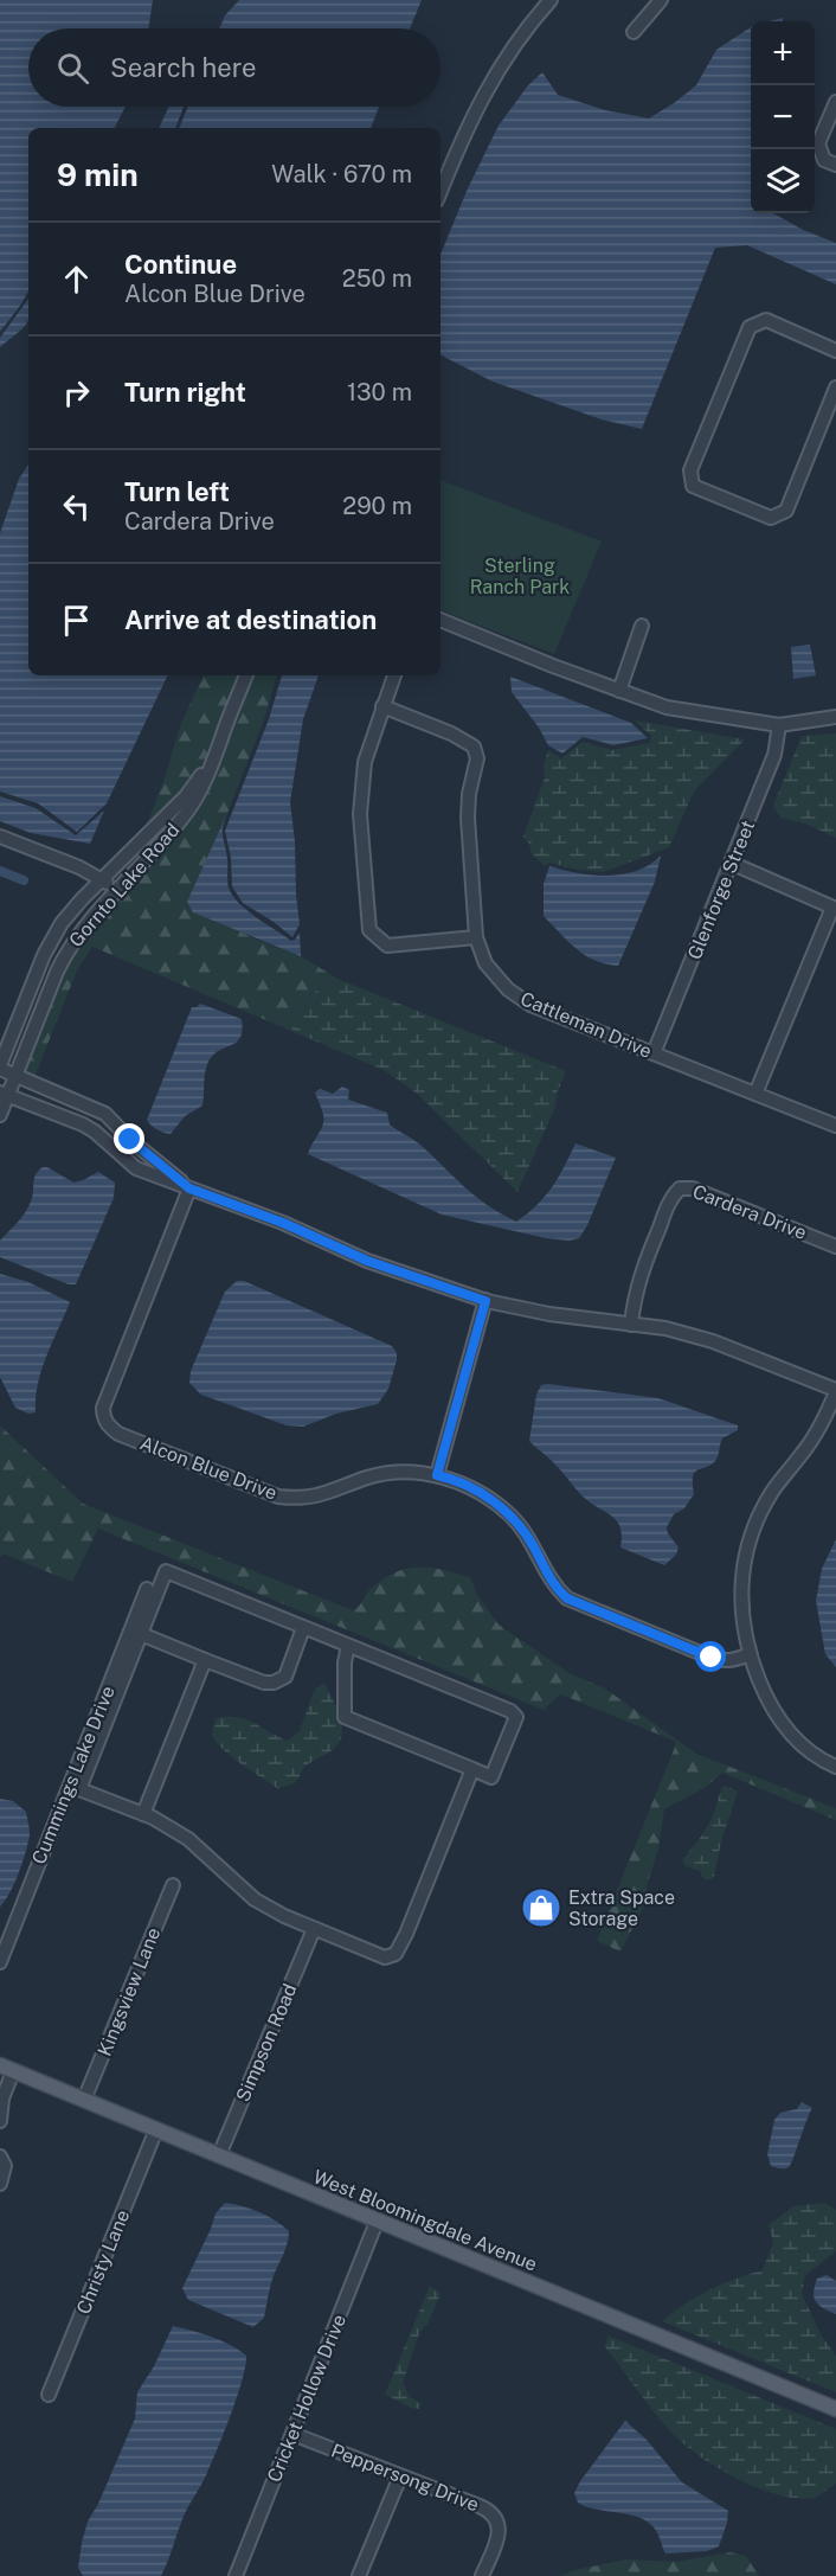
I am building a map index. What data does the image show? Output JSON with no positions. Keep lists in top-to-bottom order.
{
  "streets": {
    "main road": ["West Bloomingdale Avenue"],
    "street": [
      "Gornto Lake Road",
      "Glenforge Street",
      "Cattleman Drive",
      "Cardera Drive",
      "Alcon Blue Drive",
      "Cummings Lake Drive",
      "Kingsview Lane",
      "Simpson Road",
      "Christy Lane",
      "Cricket Hollow Drive",
      "Peppersong Drive"
    ]
  },
  "crossings": [
    ["Glenforge Street", "Cattleman Drive"],
    ["Kingsview Lane", "West Bloomingdale Avenue"],
    ["Simpson Road", "West Bloomingdale Avenue"],
    ["West Bloomingdale Avenue", "Christy Lane"],
    ["West Bloomingdale Avenue", "Cricket Hollow Drive"],
    ["Cricket Hollow Drive", "Peppersong Drive"]
  ],
  "parks": ["Sterling Ranch Park"],
  "places": {
    "shop": ["Extra Space Storage"]
  },
  "page": {
    "map_buttons": ["+", "−"],
    "search": "Search here",
    "heading": ["9 min", "Walk · 670 m"],
    "list": [
      ["Continue", "Alcon Blue Drive", "250 m"],
      ["Turn right", "130 m"],
      ["Turn left", "Cardera Drive", "290 m"],
      "Arrive at destination"
    ]
  }
}
